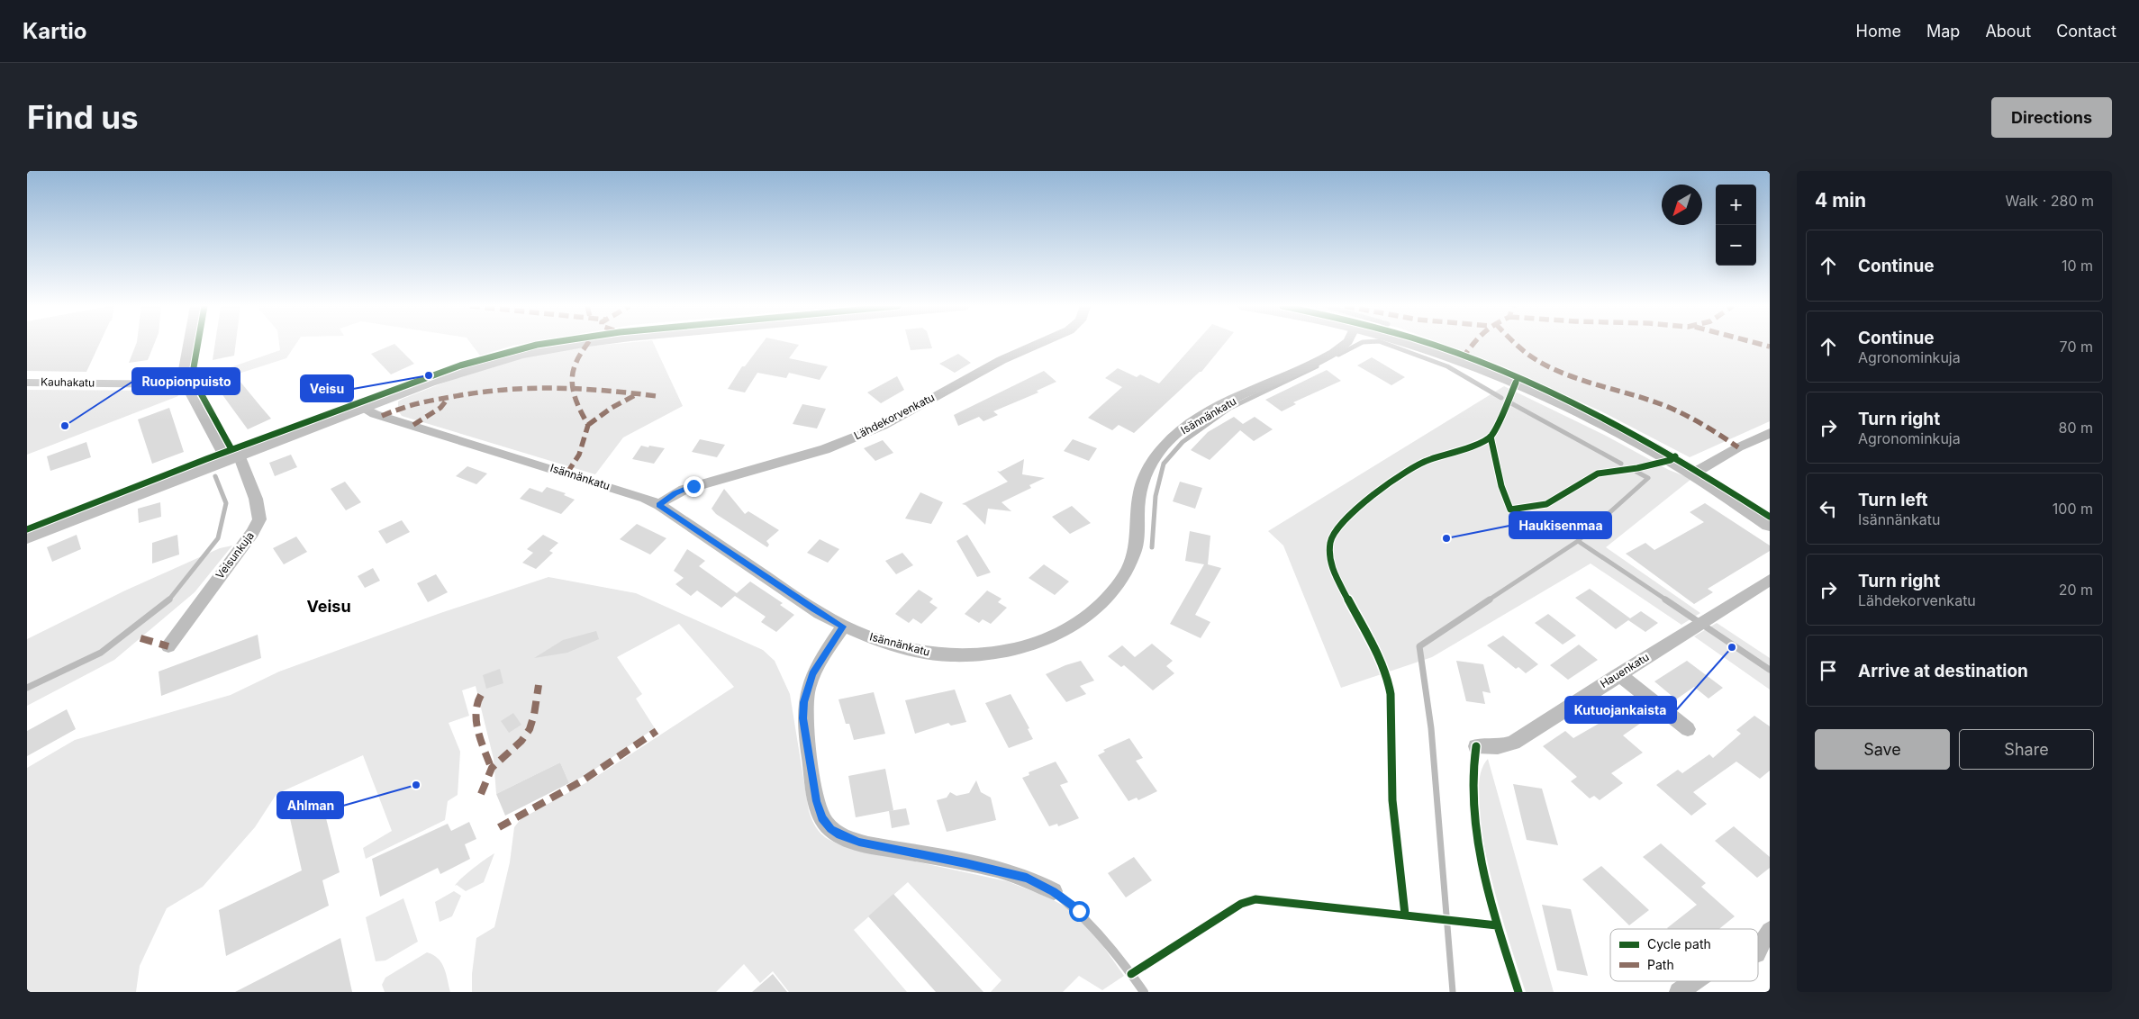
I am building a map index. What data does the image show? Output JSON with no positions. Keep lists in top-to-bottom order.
{
  "streets": {
    "street": [
      "Kauhakatu",
      "Isännänkatu",
      "Lähdekorvenkatu",
      "Veisunkuja",
      "Hauenkatu"
    ]
  },
  "crossings": [
    ["Isännänkatu", "Lähdekorvenkatu"]
  ],
  "districts": ["Veisu"],
  "places": [
    "Veisu",
    "Ruopionpuisto",
    "Haukisenmaa",
    "Kutuojankaista",
    "Ahlman"
  ],
  "legend": ["Cycle path", "Path"],
  "north": "bottom left",
  "page": {
    "header": "Kartio",
    "nav": [
      "Home",
      "Map",
      "About",
      "Contact"
    ],
    "buttons": [
      "Directions",
      ["Save", "Share"]
    ],
    "title": "Find us",
    "heading": ["4 min", "Walk · 280 m"],
    "map_buttons": ["+", "−"],
    "list": [
      ["Continue", "10 m"],
      ["Continue", "Agronominkuja", "70 m"],
      ["Turn right", "Agronominkuja", "80 m"],
      ["Turn left", "Isännänkatu", "100 m"],
      ["Turn right", "Lähdekorvenkatu", "20 m"],
      "Arrive at destination"
    ]
  }
}
